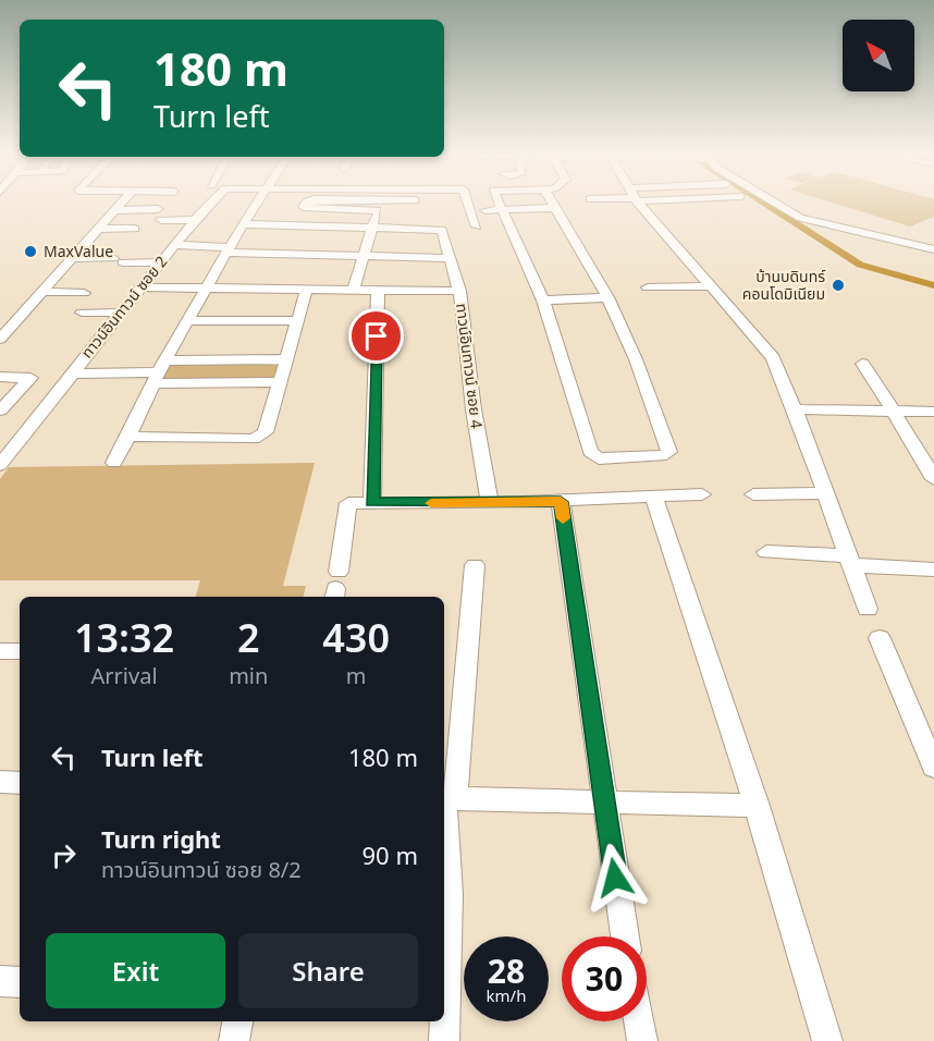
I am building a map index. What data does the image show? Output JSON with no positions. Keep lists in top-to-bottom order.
{
  "streets": {
    "street": ["ทาวน์อินทาวน์ ซอย 2", "ทาวน์อินทาวน์ ซอย 4"]
  },
  "places": ["MaxValue", "บ้านบดินทร์ คอนโดมิเนียม"],
  "north": "top left",
  "page": {
    "turn": ["180 m", "Turn left"],
    "eta": [
      "13:32",
      "Arrival",
      "2",
      "min",
      "430",
      "m"
    ],
    "list": [
      {
        "name": "Turn left",
        "value": "180 m"
      },
      {
        "name": "Turn right",
        "note": "ทาวน์อินทาวน์ ซอย 8/2",
        "value": "90 m"
      }
    ],
    "buttons": ["Exit", "Share"],
    "speed": "28 km/h",
    "limit": "30"
  }
}
